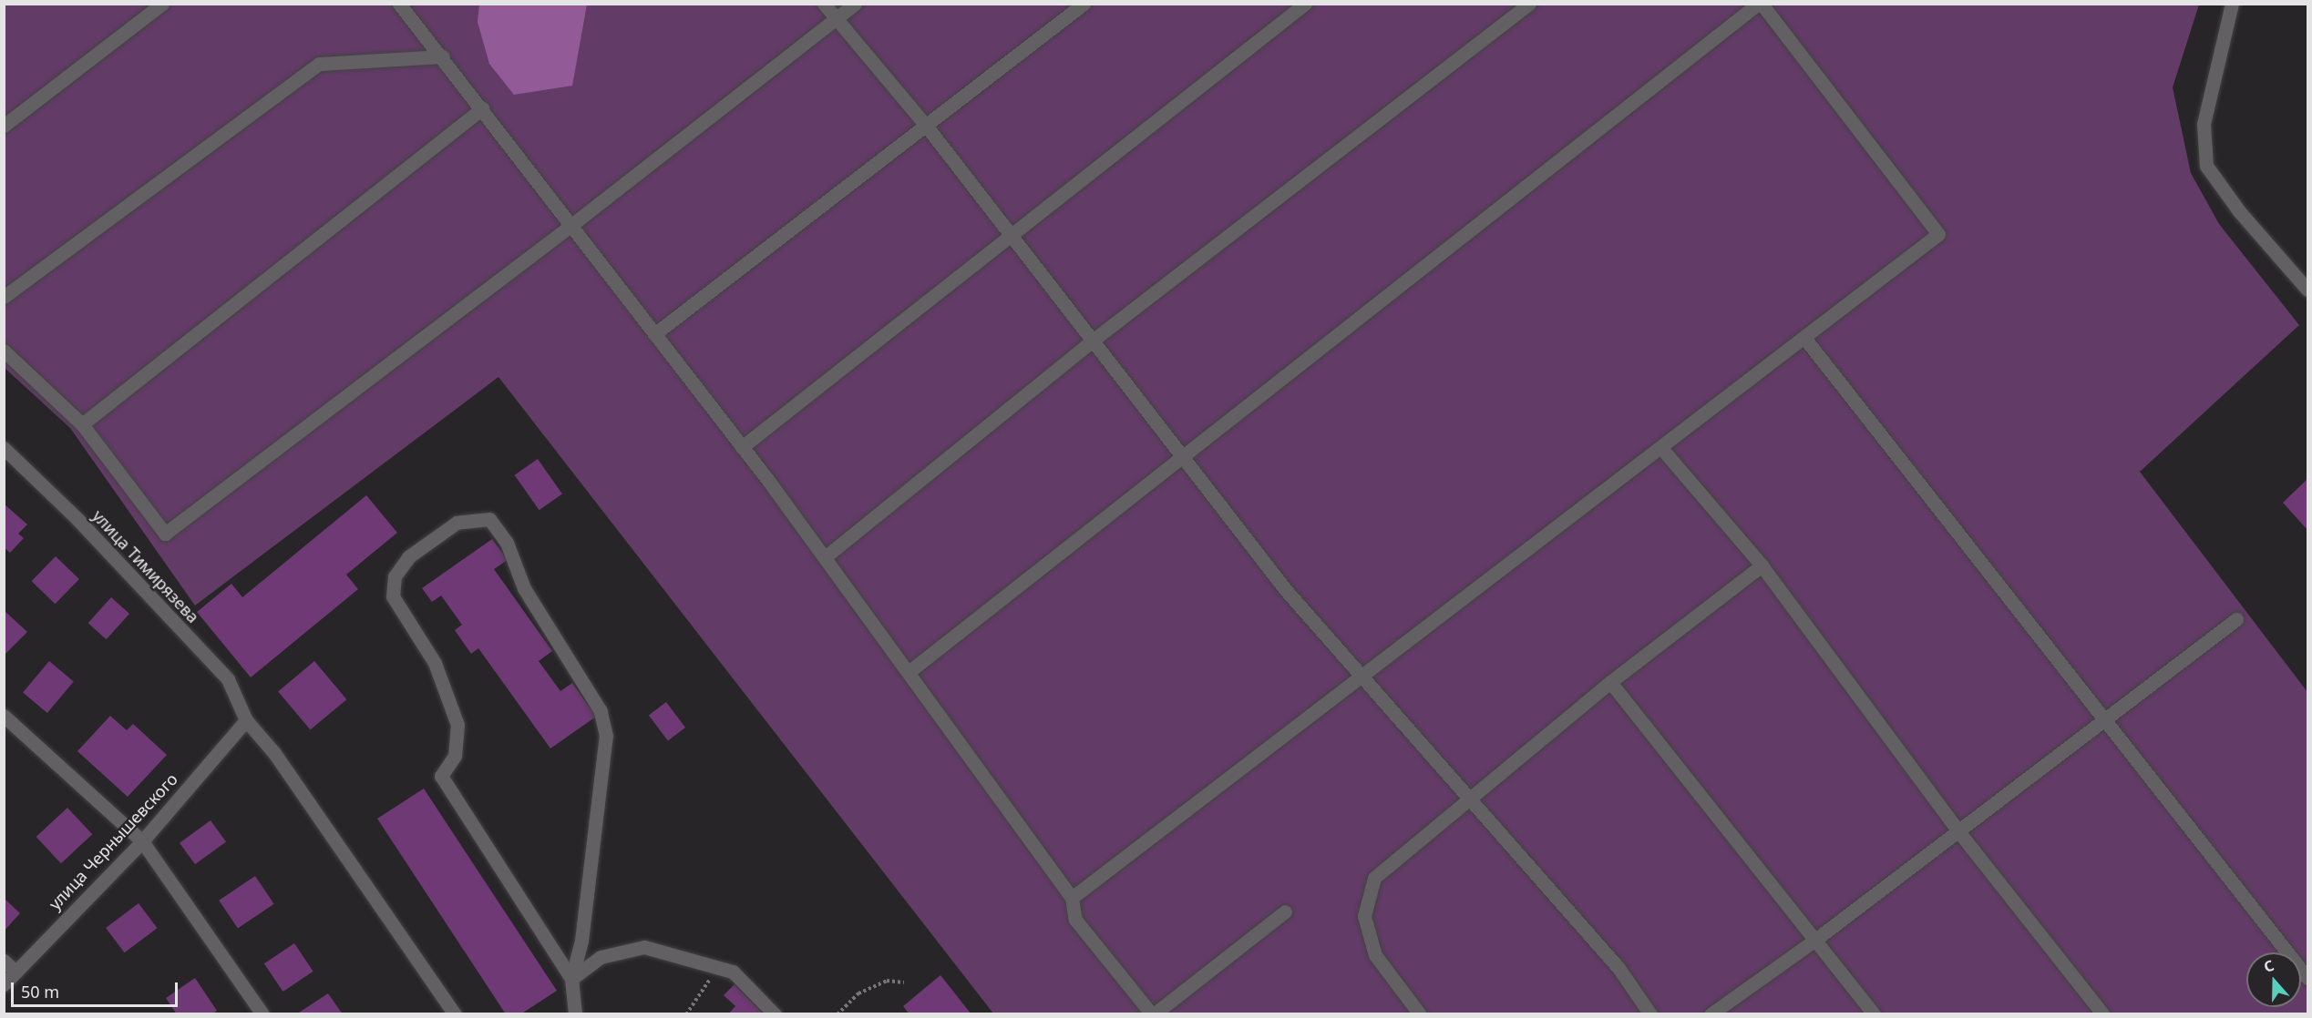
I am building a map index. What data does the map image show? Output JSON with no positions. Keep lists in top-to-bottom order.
{
  "streets": {
    "street": ["улица Тимирязева", "улица Чернышевского"]
  },
  "crossings": [
    ["улица Тимирязева", "улица Чернышевского"]
  ],
  "scale_bar": "50 m",
  "north": "top"
}
